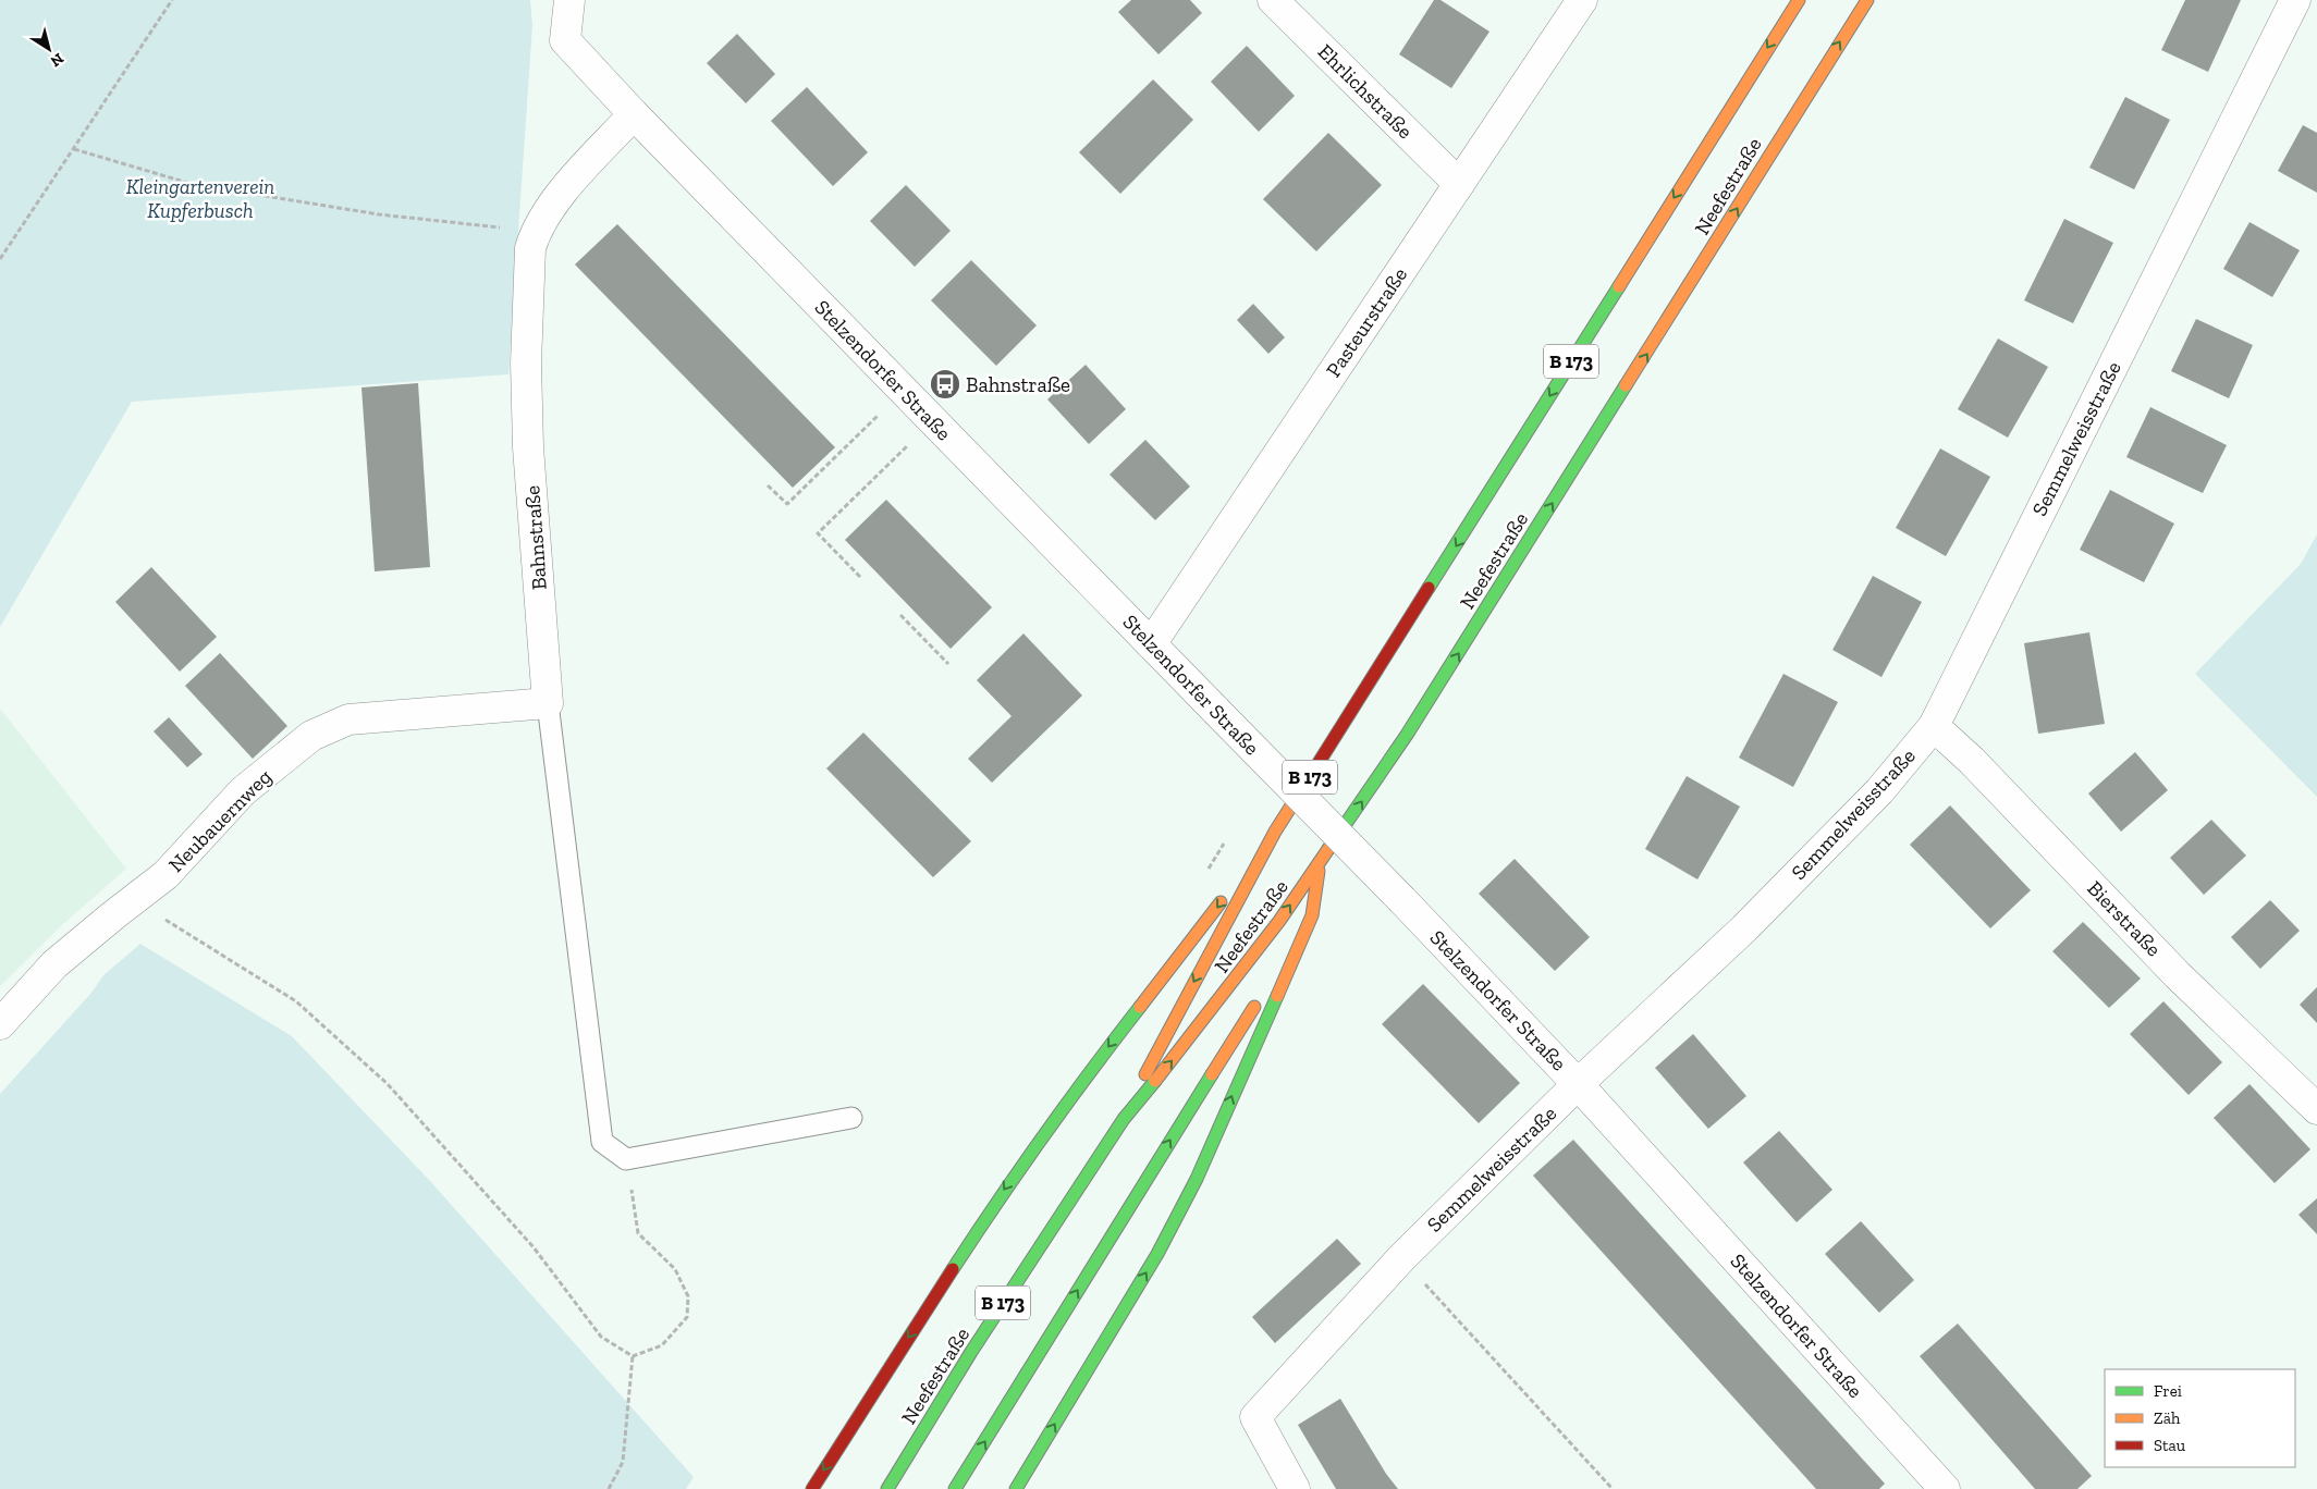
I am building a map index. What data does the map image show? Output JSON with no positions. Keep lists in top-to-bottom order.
{
  "streets": {
    "highway": ["Neefestraße", "B 173"],
    "street": [
      "Ehrlichstraße",
      "Pasteurstraße",
      "Stelzendorfer Straße",
      "Semmelweisstraße",
      "Bahnstraße",
      "Neubauernweg",
      "Bierstraße"
    ]
  },
  "crossings": [
    ["Ehrlichstraße", "Pasteurstraße"],
    ["Pasteurstraße", "Stelzendorfer Straße"],
    ["Stelzendorfer Straße", "Semmelweisstraße"],
    ["Stelzendorfer Straße", "Bahnstraße"],
    ["Semmelweisstraße", "Bierstraße"],
    ["Bahnstraße", "Neubauernweg"]
  ],
  "parks": ["Kleingartenverein Kupferbusch"],
  "places": {
    "bus stop": ["Bahnstraße"]
  },
  "legend": ["Frei", "Zäh", "Stau"],
  "north": "bottom right"
}
